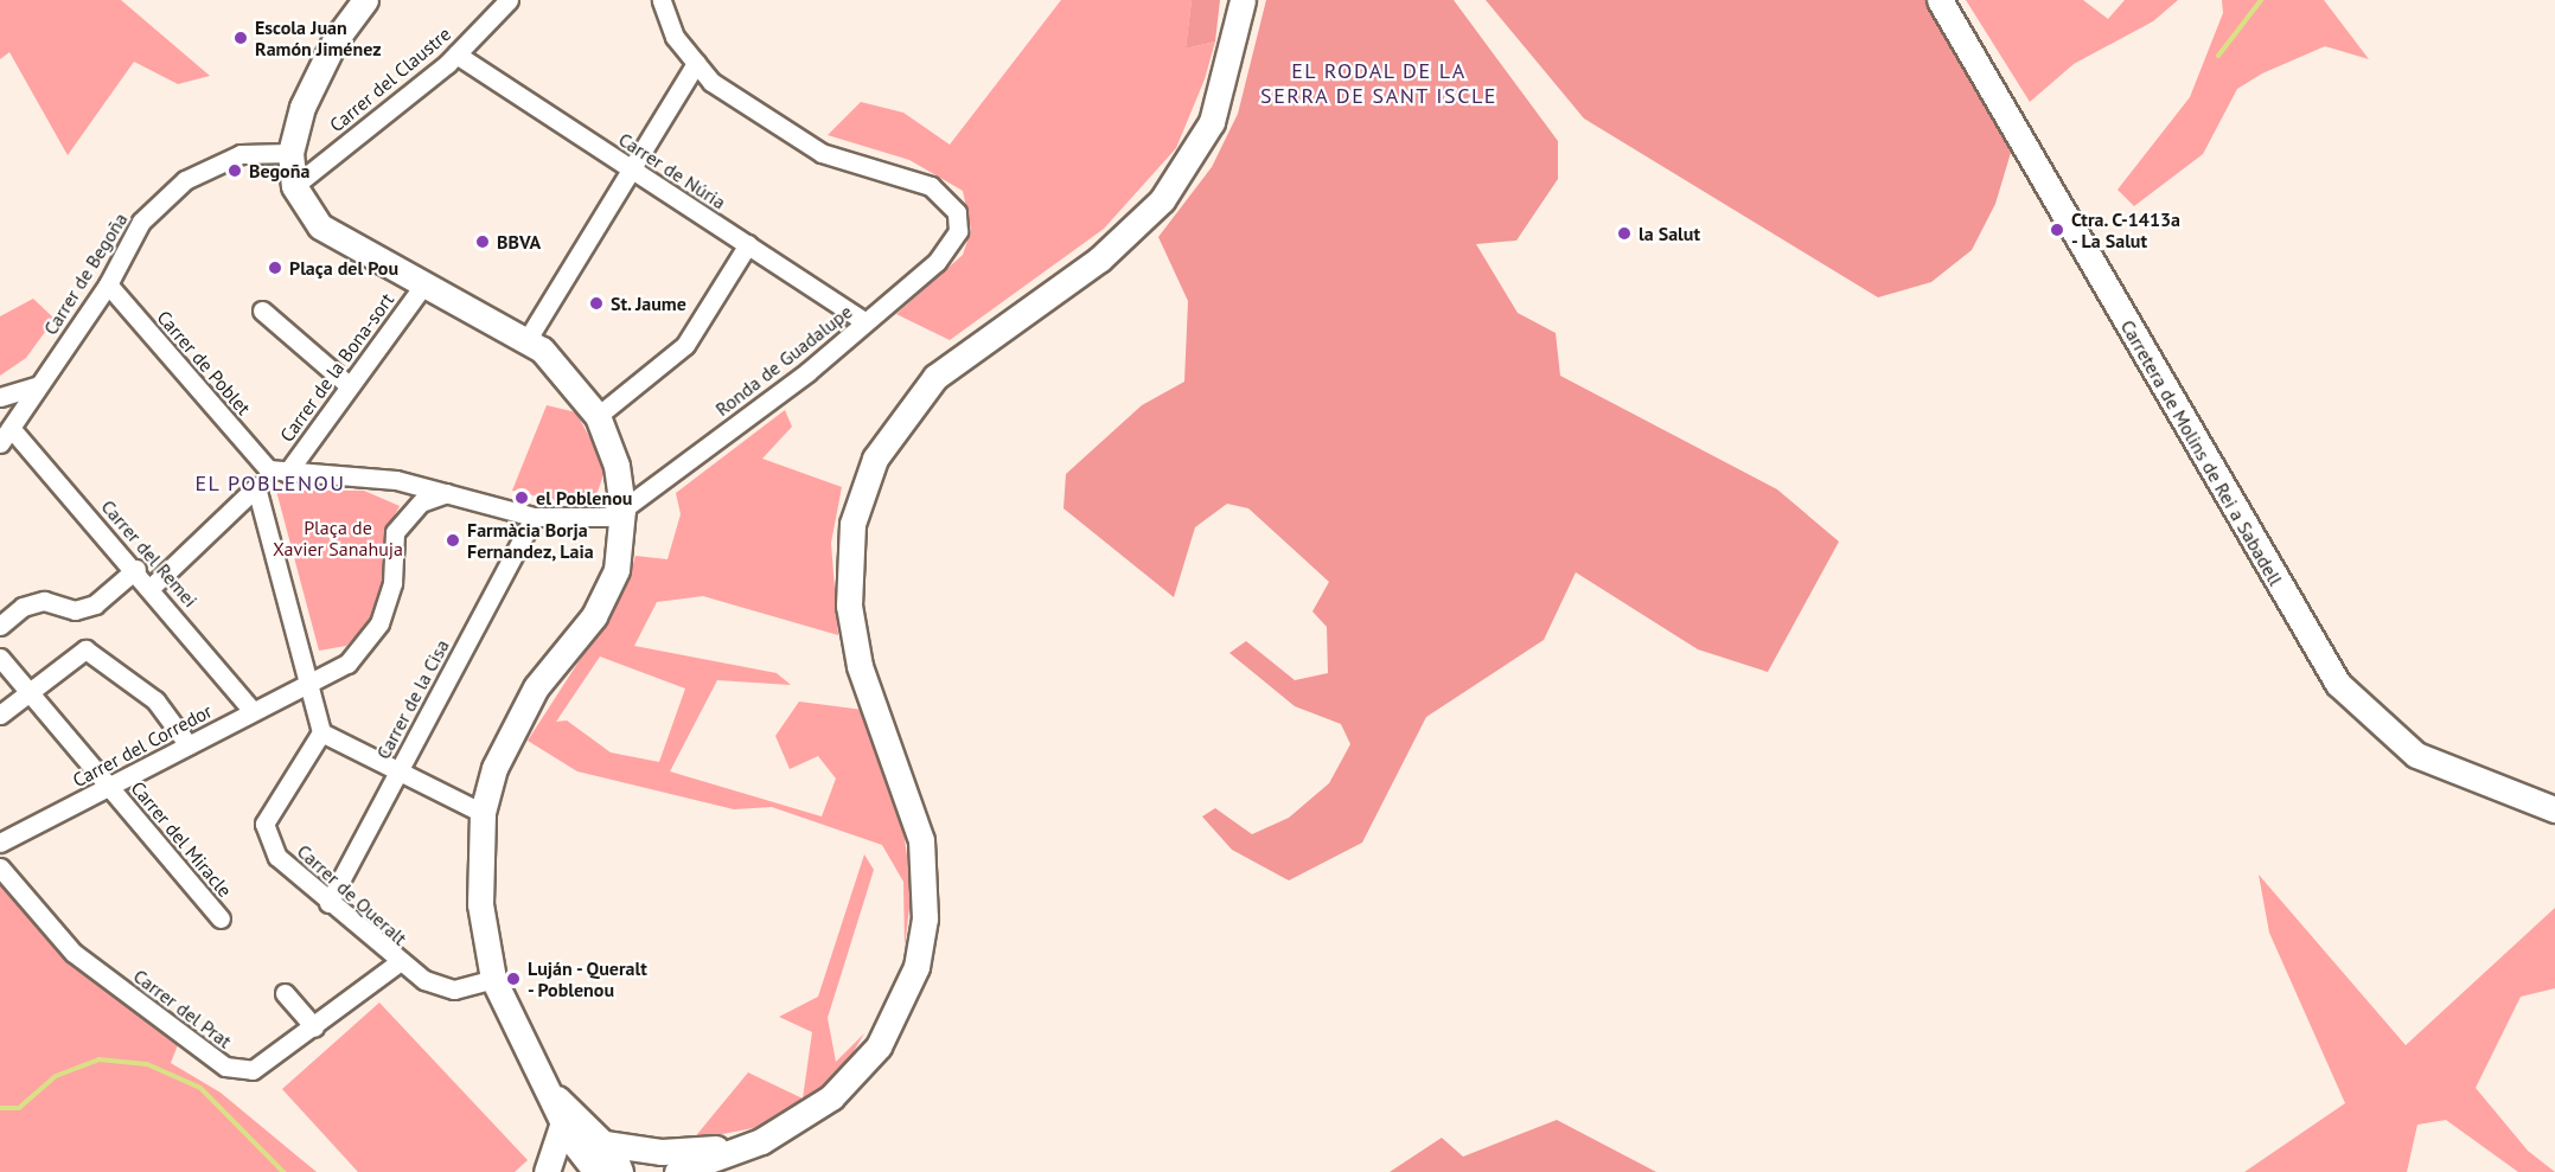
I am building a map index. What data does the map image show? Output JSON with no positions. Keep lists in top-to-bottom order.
{
  "streets": {
    "main road": ["Carretera de Molins de Rei a Sabadell"],
    "street": [
      "Carrer del Claustre",
      "Carrer de Núria",
      "Carrer de Begoña",
      "Ronda de Guadalupe",
      "Carrer de Poblet",
      "Carrer de la Bona-sort",
      "Carrer del Remei",
      "Carrer de la Cisa",
      "Carrer del Corredor",
      "Carrer del Miracle",
      "Carrer de Queralt",
      "Carrer del Prat"
    ]
  },
  "crossings": [
    ["Carrer del Claustre", "Carrer de Núria"],
    ["Carrer de Núria", "Ronda de Guadalupe"],
    ["Carrer de Begoña", "Carrer de Poblet"],
    ["Carrer de Begoña", "Carrer del Remei"],
    ["Carrer de Poblet", "Carrer de la Bona-sort"],
    ["Carrer del Remei", "Carrer del Corredor"],
    ["Carrer de la Cisa", "Carrer de Queralt"],
    ["Carrer del Corredor", "Carrer del Miracle"],
    ["Carrer de Queralt", "Carrer del Prat"]
  ],
  "districts": ["EL RODAL DE LA SERRA DE SANT ISCLE", "EL POBLENOU"],
  "parks": ["Plaça de Xavier Sanahuja"],
  "places": [
    "Escola Juan Ramón Jiménez",
    "Begoña",
    "Ctra. C-1413a - La Salut",
    "la Salut",
    "BBVA",
    "Plaça del Pou",
    "St. Jaume",
    "el Poblenou",
    "Farmàcia Borja Fernandez, Laia",
    "Luján - Queralt - Poblenou"
  ]
}
